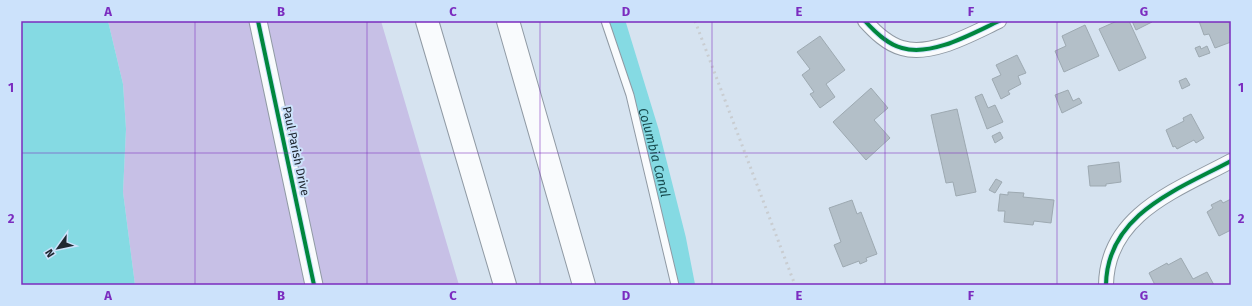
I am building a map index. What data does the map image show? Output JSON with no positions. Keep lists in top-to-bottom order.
{
  "streets": {
    "street": ["Paul Parish Drive"]
  },
  "water": ["Columbia Canal"],
  "north": "bottom left",
  "grid": {
    "columns": [
      "A",
      "B",
      "C",
      "D",
      "E",
      "F",
      "G"
    ],
    "rows": ["1", "2"]
  }
}
